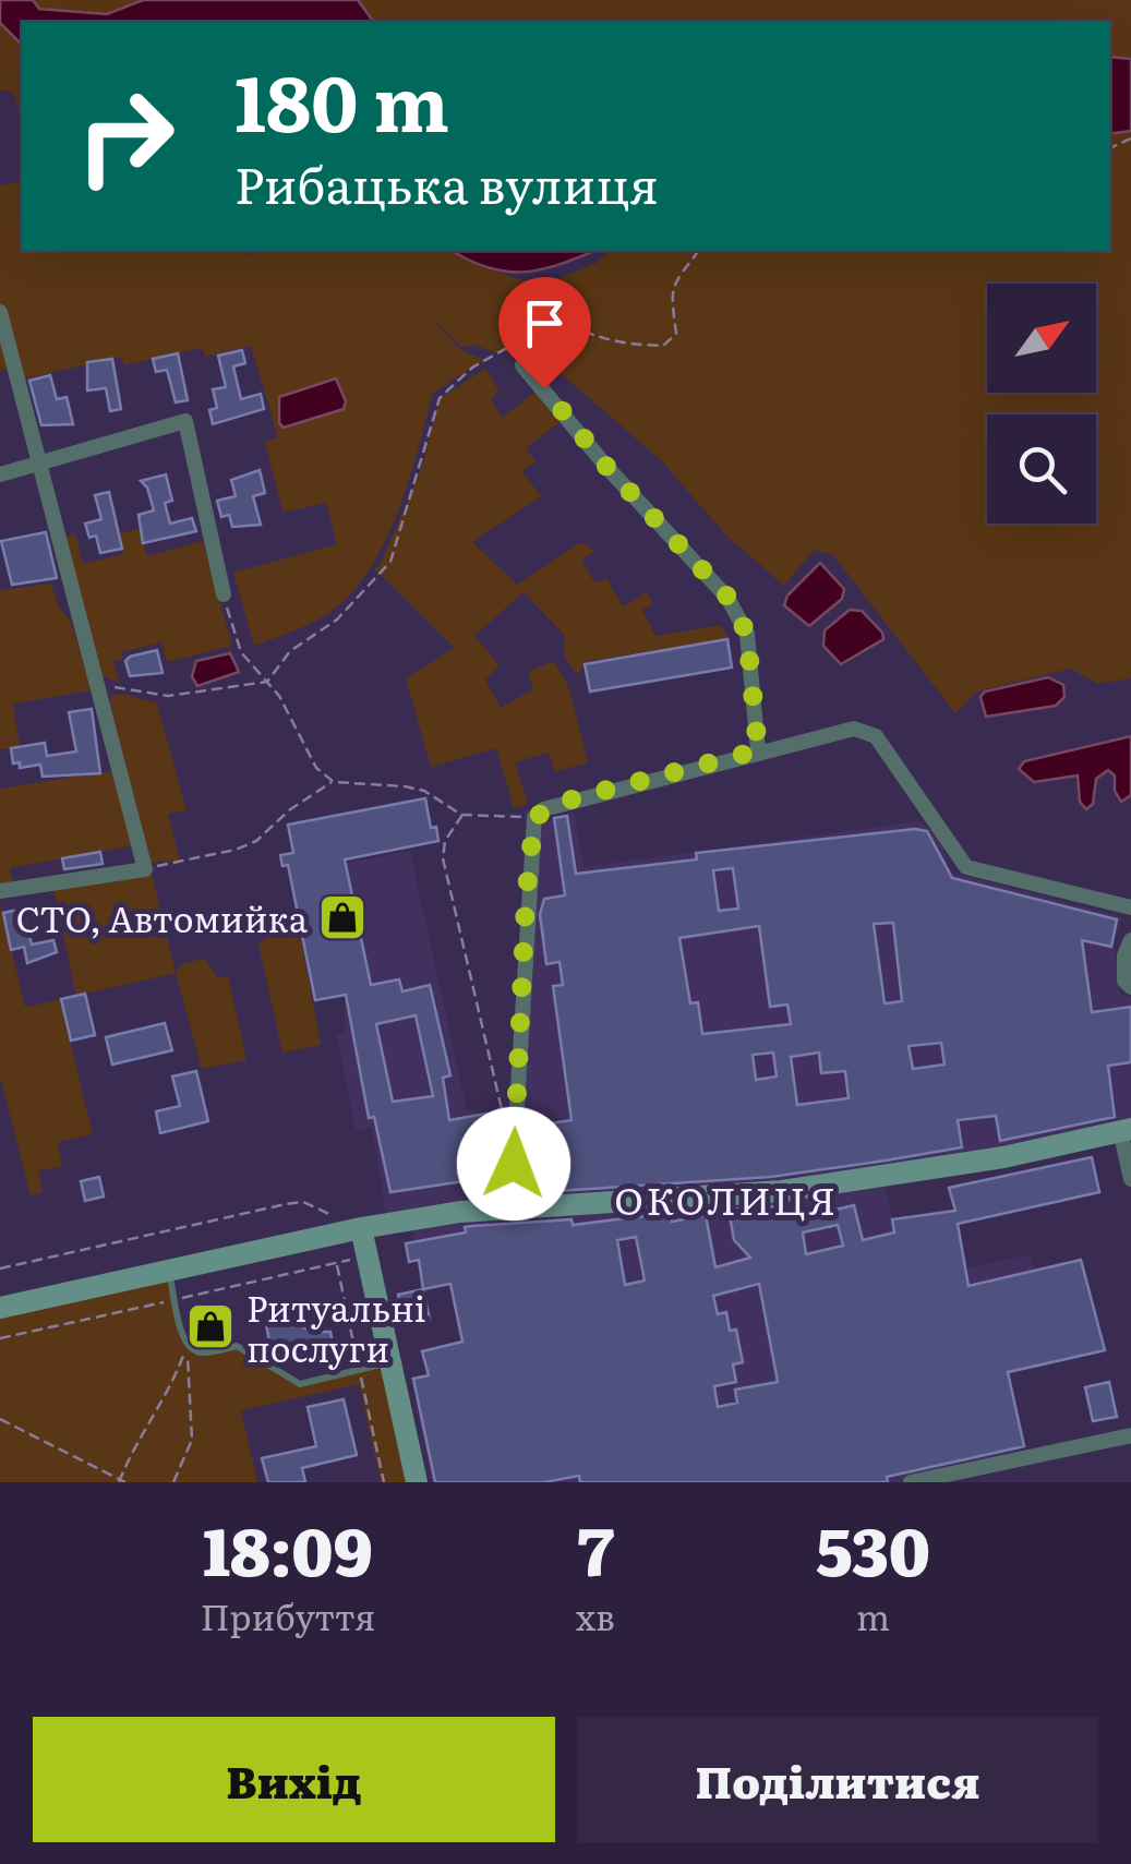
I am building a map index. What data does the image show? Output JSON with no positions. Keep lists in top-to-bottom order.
{
  "districts": ["ОКОЛИЦЯ"],
  "places": {
    "shop": ["СТО, Автомийка", "Ритуальні послуги"]
  },
  "north": "top right",
  "page": {
    "turn": ["180 m", "Рибацька вулиця"],
    "eta": [
      "18:09",
      "Прибуття",
      "7",
      "хв",
      "530",
      "m"
    ],
    "buttons": ["Вихід", "Поділитися"]
  }
}
